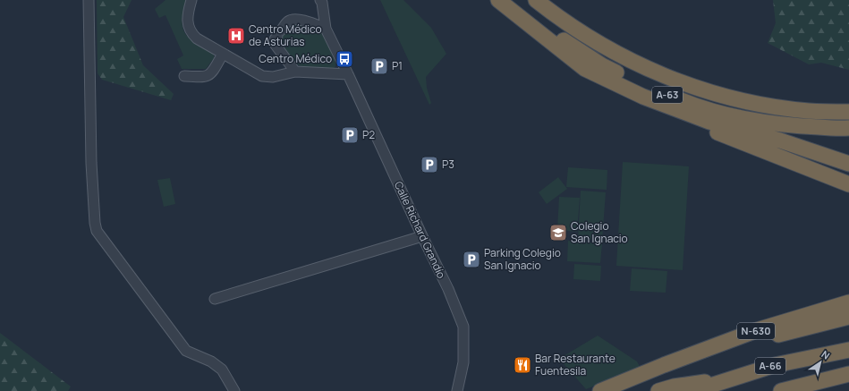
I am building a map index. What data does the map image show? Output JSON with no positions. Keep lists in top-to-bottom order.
{
  "streets": {
    "highway": ["A-63", "N-630", "A-66"],
    "street": ["Calle Richard Grandío"]
  },
  "places": {
    "hospital": ["Centro Médico de Asturias"],
    "bus stop": ["Centro Médico"],
    "parking": [
      "P1",
      "P2",
      "P3",
      "Parking Colegio San Ignacio"
    ],
    "school or university": ["Colegio San Ignacio"],
    "restaurant": ["Bar Restaurante Fuentesila"]
  },
  "north": "top right"
}
